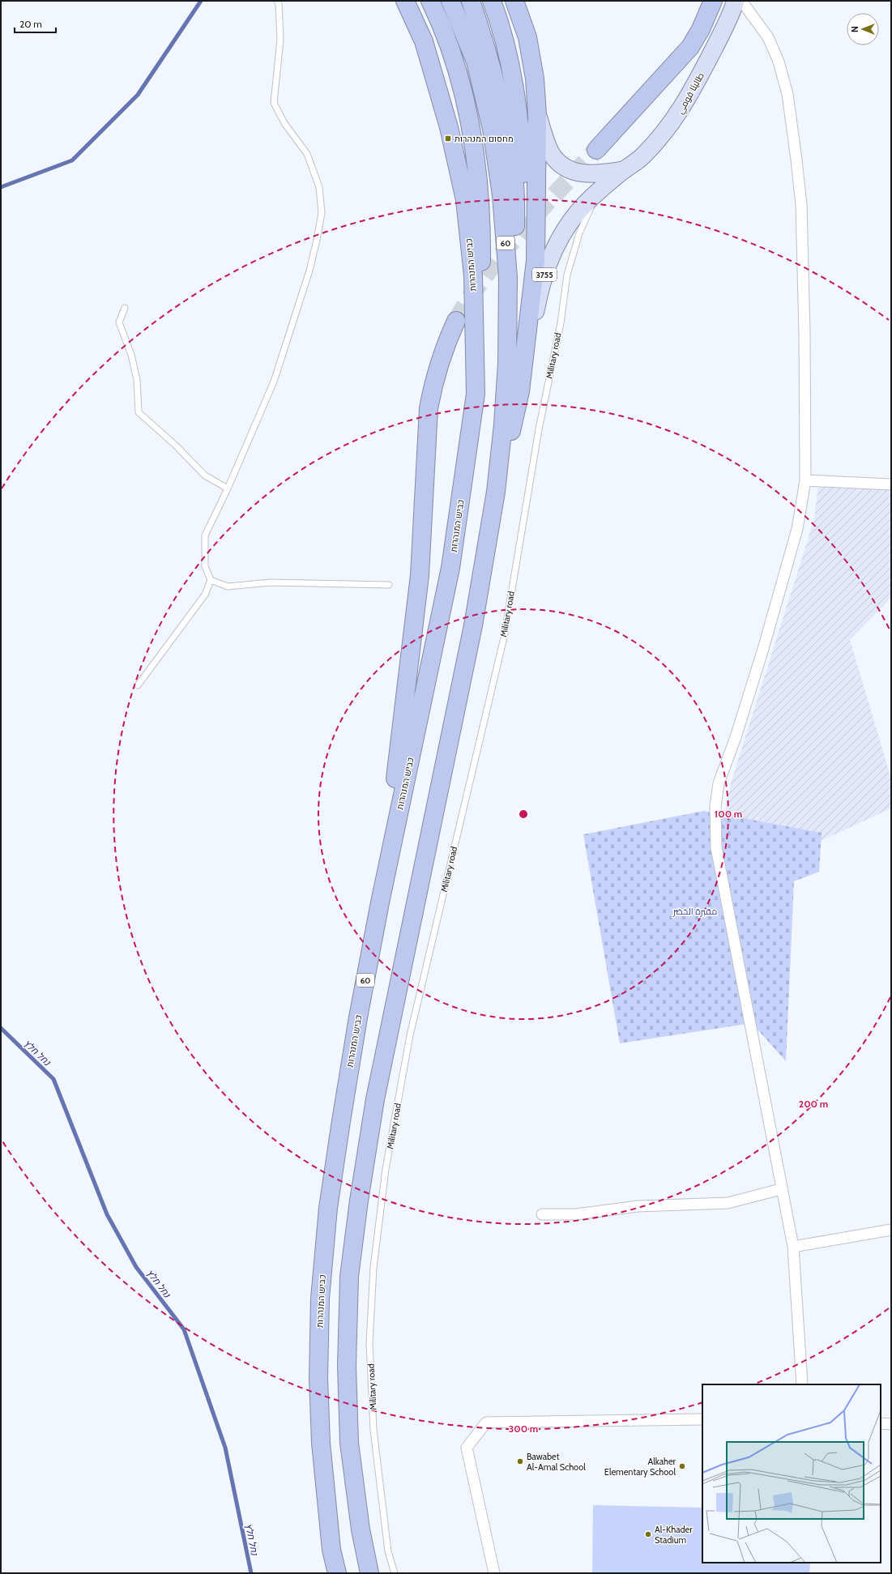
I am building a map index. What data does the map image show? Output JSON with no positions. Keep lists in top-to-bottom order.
{
  "streets": {
    "highway": ["60", "כביש המנהרות"],
    "main road": ["طاليثا قومي", "3755"],
    "lane": ["Military road"]
  },
  "crossings": [
    ["طاليثا قومي", "3755"],
    ["طاليثا قومي", "Military road"],
    ["60", "כביש המנהרות"],
    ["60", "3755"],
    ["3755", "Military road"]
  ],
  "water": ["נחל חלץ"],
  "parks": ["مقبرة الخضر"],
  "places": {
    "transit": ["מחסום המנהרות"],
    "other": ["Bawabet Al-Amal School", "Alkaher Elementary School", "Al-Khader Stadium"]
  },
  "scale_bar": "20 m",
  "north": "left",
  "rings": ["100 m", "200 m", "300 m"]
}
